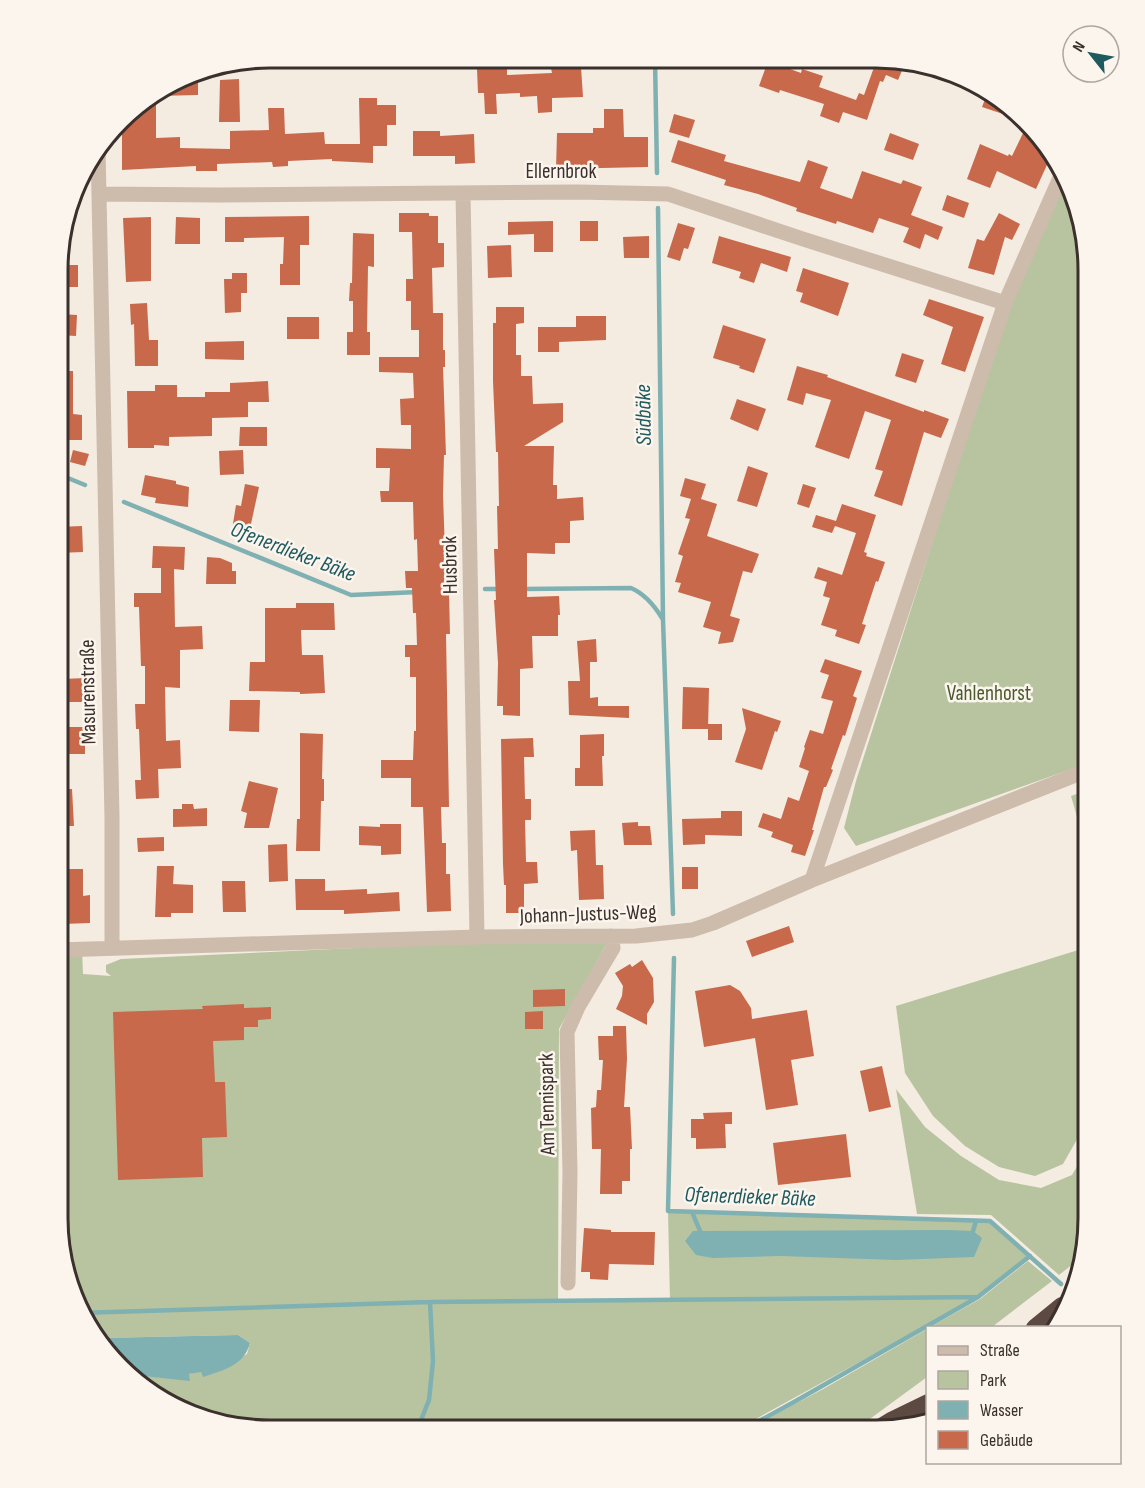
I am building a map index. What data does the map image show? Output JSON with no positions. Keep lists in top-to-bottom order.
{
  "streets": {
    "street": [
      "Ellernbrok",
      "Husbrok",
      "Masurenstraße",
      "Johann-Justus-Weg",
      "Am Tennispark"
    ]
  },
  "crossings": [
    ["Ellernbrok", "Husbrok"],
    ["Ellernbrok", "Masurenstraße"],
    ["Husbrok", "Johann-Justus-Weg"],
    ["Masurenstraße", "Johann-Justus-Weg"],
    ["Johann-Justus-Weg", "Am Tennispark"]
  ],
  "water": ["Südbäke", "Ofenerdieker Bäke"],
  "parks": ["Vahlenhorst"],
  "legend": [
    "Straße",
    "Park",
    "Wasser",
    "Gebäude"
  ],
  "north": "top left"
}
